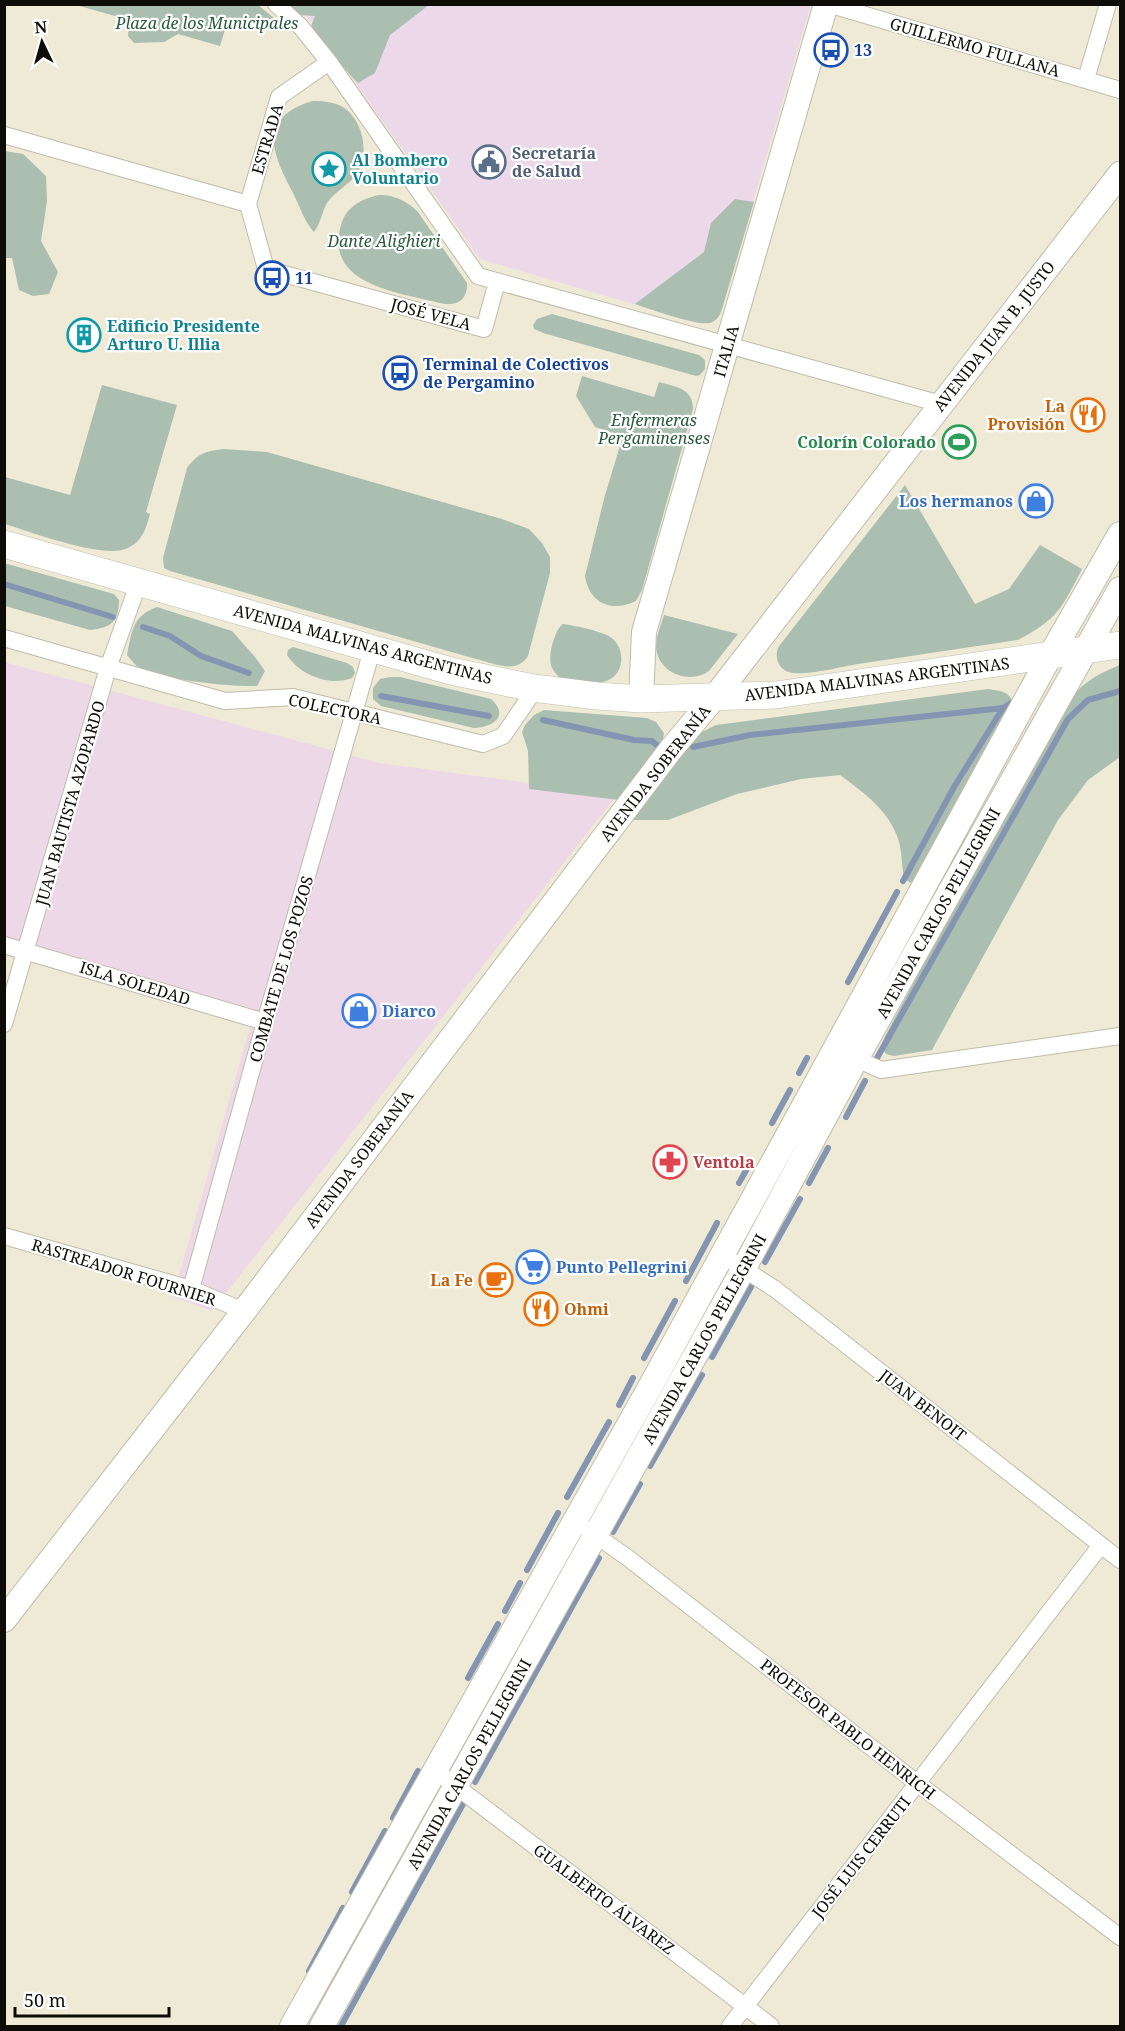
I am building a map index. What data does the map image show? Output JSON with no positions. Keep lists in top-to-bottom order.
{
  "streets": {
    "main road": [
      "AVENIDA JUAN B. JUSTO",
      "ITALIA",
      "AVENIDA MALVINAS ARGENTINAS",
      "AVENIDA SOBERANÍA",
      "AVENIDA CARLOS PELLEGRINI"
    ],
    "street": [
      "GUILLERMO FULLANA",
      "ESTRADA",
      "JOSÉ VELA",
      "COLECTORA",
      "JUAN BAUTISTA AZOPARDO",
      "COMBATE DE LOS POZOS",
      "ISLA SOLEDAD",
      "RASTREADOR FOURNIER",
      "JUAN BENOIT",
      "PROFESOR PABLO HENRICH",
      "JOSÉ LUIS CERRUTI",
      "GUALBERTO ÁLVAREZ"
    ]
  },
  "crossings": [
    ["GUILLERMO FULLANA", "ITALIA"],
    ["ESTRADA", "JOSÉ VELA"],
    ["AVENIDA JUAN B. JUSTO", "AVENIDA MALVINAS ARGENTINAS"],
    ["AVENIDA JUAN B. JUSTO", "AVENIDA SOBERANÍA"],
    ["ITALIA", "AVENIDA MALVINAS ARGENTINAS"],
    ["AVENIDA MALVINAS ARGENTINAS", "COLECTORA"],
    ["AVENIDA MALVINAS ARGENTINAS", "AVENIDA SOBERANÍA"],
    ["AVENIDA MALVINAS ARGENTINAS", "JUAN BAUTISTA AZOPARDO"],
    ["AVENIDA MALVINAS ARGENTINAS", "AVENIDA CARLOS PELLEGRINI"],
    ["AVENIDA MALVINAS ARGENTINAS", "COMBATE DE LOS POZOS"],
    ["COLECTORA", "JUAN BAUTISTA AZOPARDO"],
    ["COLECTORA", "COMBATE DE LOS POZOS"],
    ["AVENIDA SOBERANÍA", "RASTREADOR FOURNIER"],
    ["JUAN BAUTISTA AZOPARDO", "ISLA SOLEDAD"],
    ["AVENIDA CARLOS PELLEGRINI", "JUAN BENOIT"],
    ["AVENIDA CARLOS PELLEGRINI", "PROFESOR PABLO HENRICH"],
    ["AVENIDA CARLOS PELLEGRINI", "GUALBERTO ÁLVAREZ"],
    ["COMBATE DE LOS POZOS", "ISLA SOLEDAD"],
    ["COMBATE DE LOS POZOS", "RASTREADOR FOURNIER"],
    ["JUAN BENOIT", "JOSÉ LUIS CERRUTI"],
    ["PROFESOR PABLO HENRICH", "JOSÉ LUIS CERRUTI"],
    ["JOSÉ LUIS CERRUTI", "GUALBERTO ÁLVAREZ"]
  ],
  "parks": ["Plaza de los Municipales", "Dante Alighieri", "Enfermeras Pergaminenses"],
  "places": {
    "bus stop": ["13", "11", "Terminal de Colectivos de Pergamino"],
    "public building": ["Secretaría de Salud"],
    "place": ["Al Bombero Voluntario"],
    "building": ["Edificio Presidente Arturo U. Illia"],
    "restaurant": ["La Provisión", "Ohmi"],
    "sports": ["Colorín Colorado"],
    "shop": ["Los hermanos", "Diarco"],
    "pharmacy": ["Ventola"],
    "supermarket": ["Punto Pellegrini"],
    "cafe": ["La Fe"]
  },
  "scale_bar": "50 m",
  "north": "top"
}
